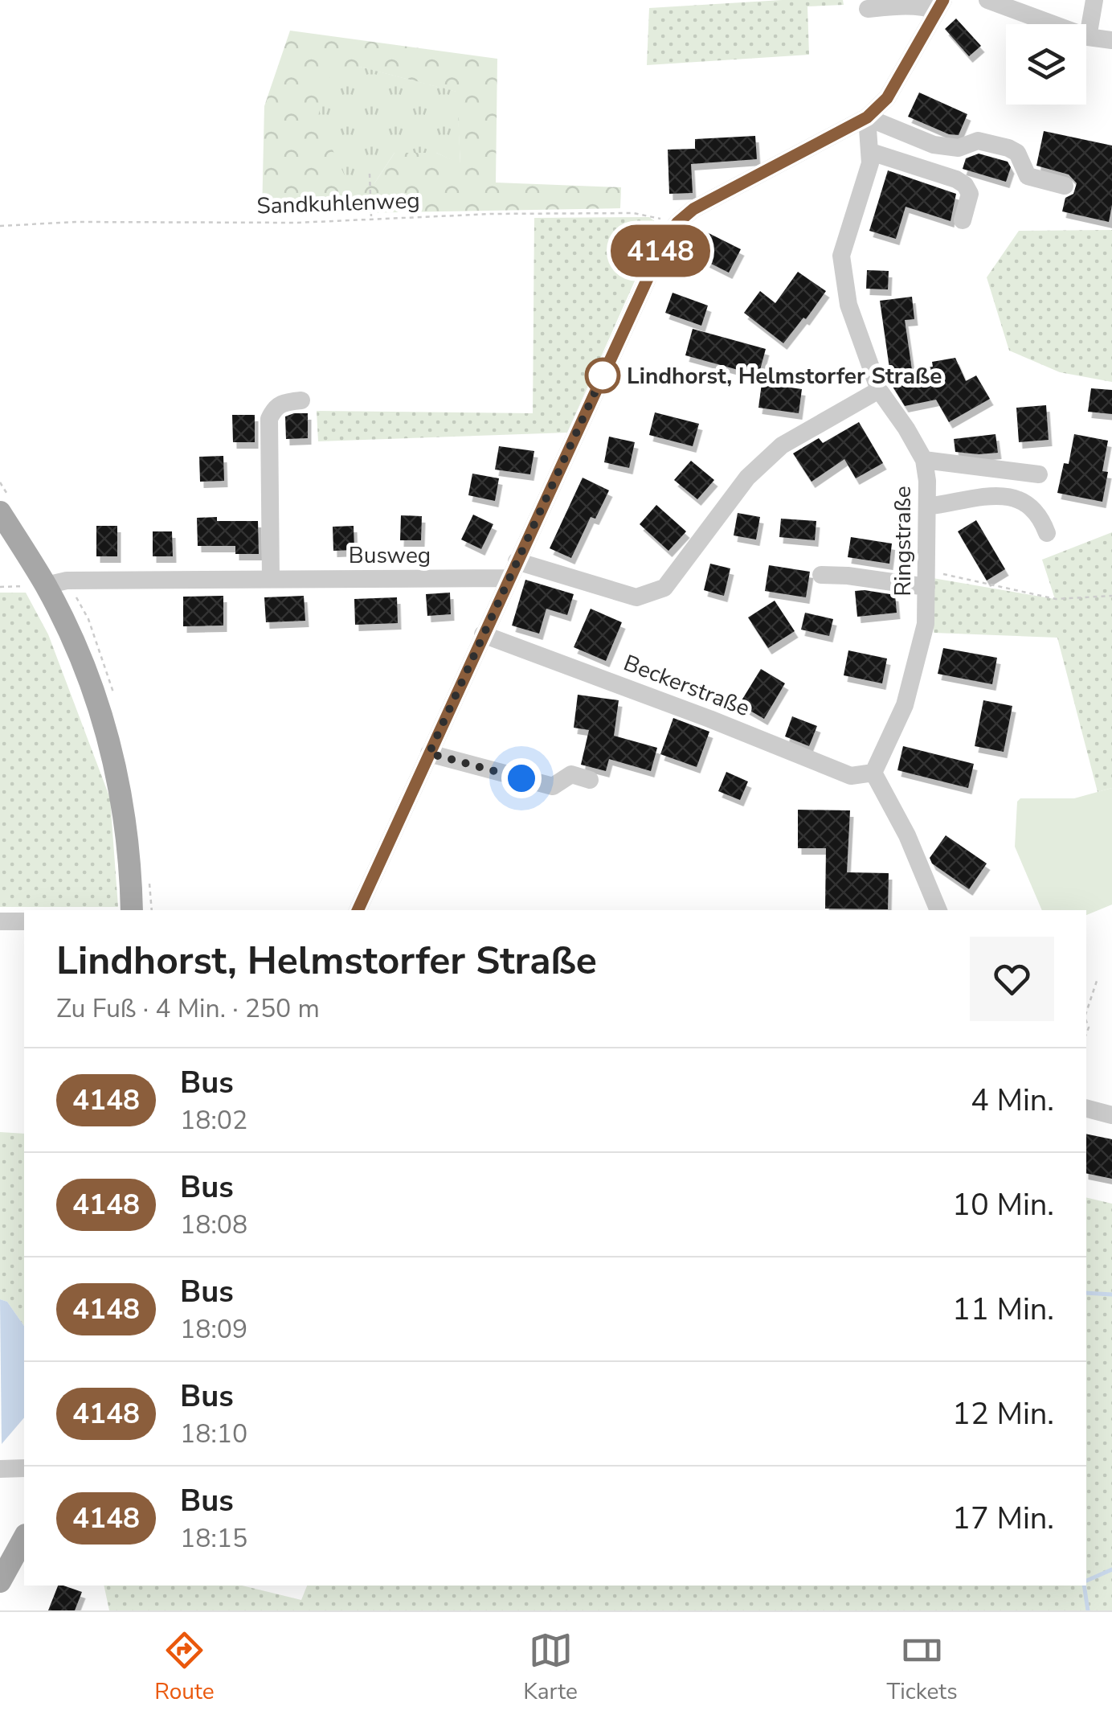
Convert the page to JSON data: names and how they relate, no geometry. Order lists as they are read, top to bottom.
{
  "streets": {
    "street": ["Ringstraße", "Busweg", "Beckerstraße"],
    "path": ["Sandkuhlenweg"]
  },
  "crossings": [
    ["Ringstraße", "Busweg"],
    ["Ringstraße", "Beckerstraße"]
  ],
  "places": ["Lindhorst, Helmstorfer Straße"],
  "lines": ["bus line 4148"],
  "page": {
    "on_map": "4148",
    "heading": ["Lindhorst, Helmstorfer Straße", "Zu Fuß · 4 Min. · 250 m"],
    "list": [
      {
        "mark": "4148",
        "name": "Bus",
        "note": "18:02",
        "value": "4 Min."
      },
      {
        "mark": "4148",
        "name": "Bus",
        "note": "18:08",
        "value": "10 Min."
      },
      {
        "mark": "4148",
        "name": "Bus",
        "note": "18:09",
        "value": "11 Min."
      },
      {
        "mark": "4148",
        "name": "Bus",
        "note": "18:10",
        "value": "12 Min."
      },
      {
        "mark": "4148",
        "name": "Bus",
        "note": "18:15",
        "value": "17 Min."
      }
    ],
    "tabs": ["Route", "Karte", "Tickets"]
  }
}
